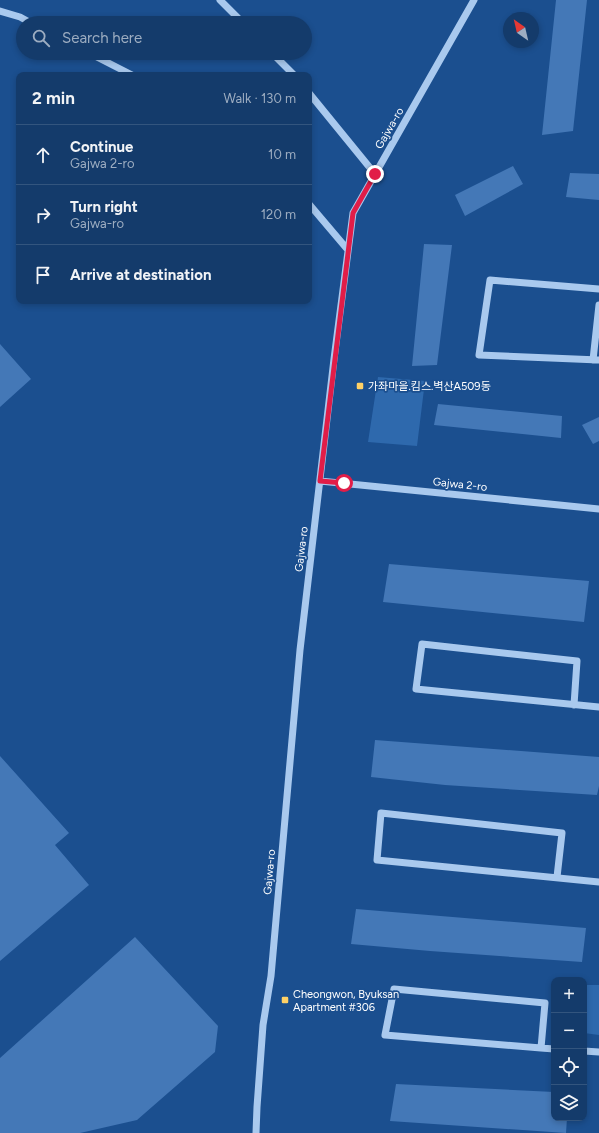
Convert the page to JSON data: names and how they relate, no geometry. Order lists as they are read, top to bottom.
{
  "streets": {
    "street": ["Gajwa-ro", "Gajwa 2-ro"]
  },
  "crossings": [
    ["Gajwa-ro", "Gajwa 2-ro"]
  ],
  "places": {
    "transit": ["가좌마을.킴스.벽산A509동", "Cheongwon, Byuksan Apartment #306"]
  },
  "north": "top left",
  "page": {
    "search": "Search here",
    "heading": ["2 min", "Walk · 130 m"],
    "list": [
      ["Continue", "Gajwa 2-ro", "10 m"],
      ["Turn right", "Gajwa-ro", "120 m"],
      "Arrive at destination"
    ],
    "map_buttons": ["+", "−"]
  }
}
